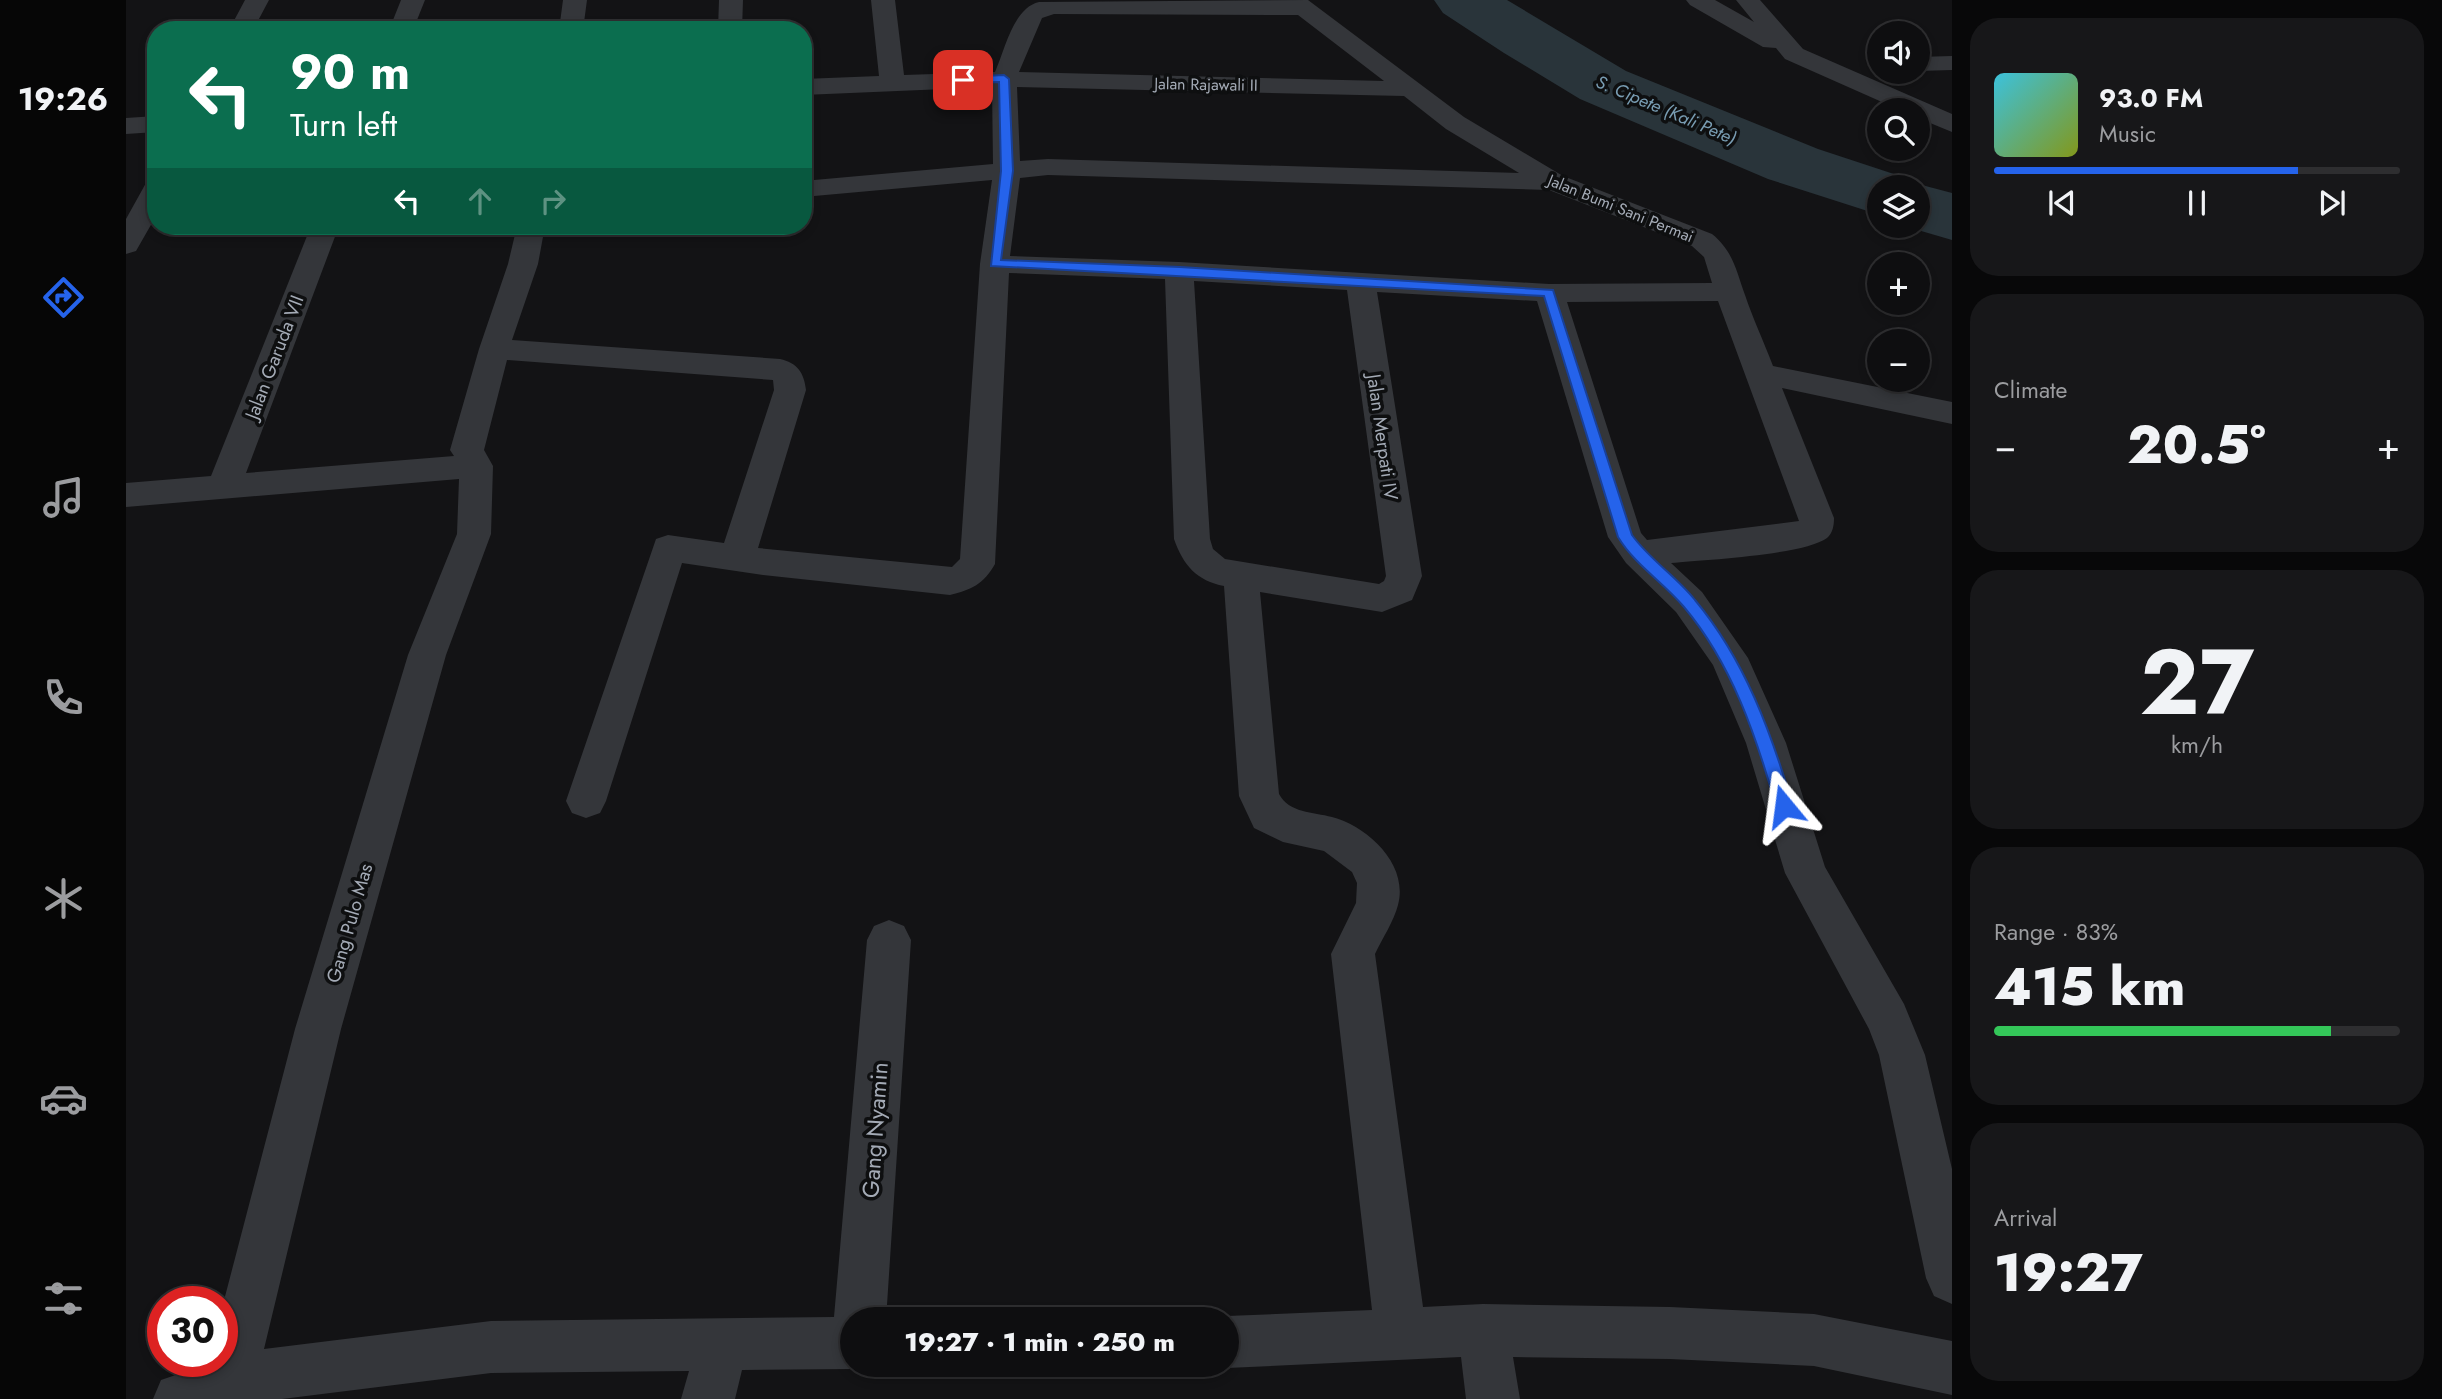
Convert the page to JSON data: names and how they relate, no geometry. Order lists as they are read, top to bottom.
{
  "streets": {
    "street": [
      "Jalan Rajawali II",
      "Jalan Bumi Sani Permai",
      "Jalan Garuda VII",
      "Jalan Merpati IV",
      "Gang Pulo Mas",
      "Gang Nyamin"
    ]
  },
  "crossings": [
    ["Jalan Rajawali II", "Jalan Bumi Sani Permai"]
  ],
  "water": ["S. Cipete (Kali Pete)"],
  "page": {
    "tabs": "19:26",
    "map_buttons": ["+", "−"],
    "turn": ["90 m", "Turn left"],
    "song": ["93.0 FM", "Music"],
    "tile": [
      "Climate",
      ["27", "km/h"],
      ["Range · 83%", "415 km"],
      ["Arrival", "19:27"]
    ],
    "heat": ["−", "20.5°", "+"],
    "limit": "30",
    "trip": "19:27 · 1 min · 250 m"
  }
}
